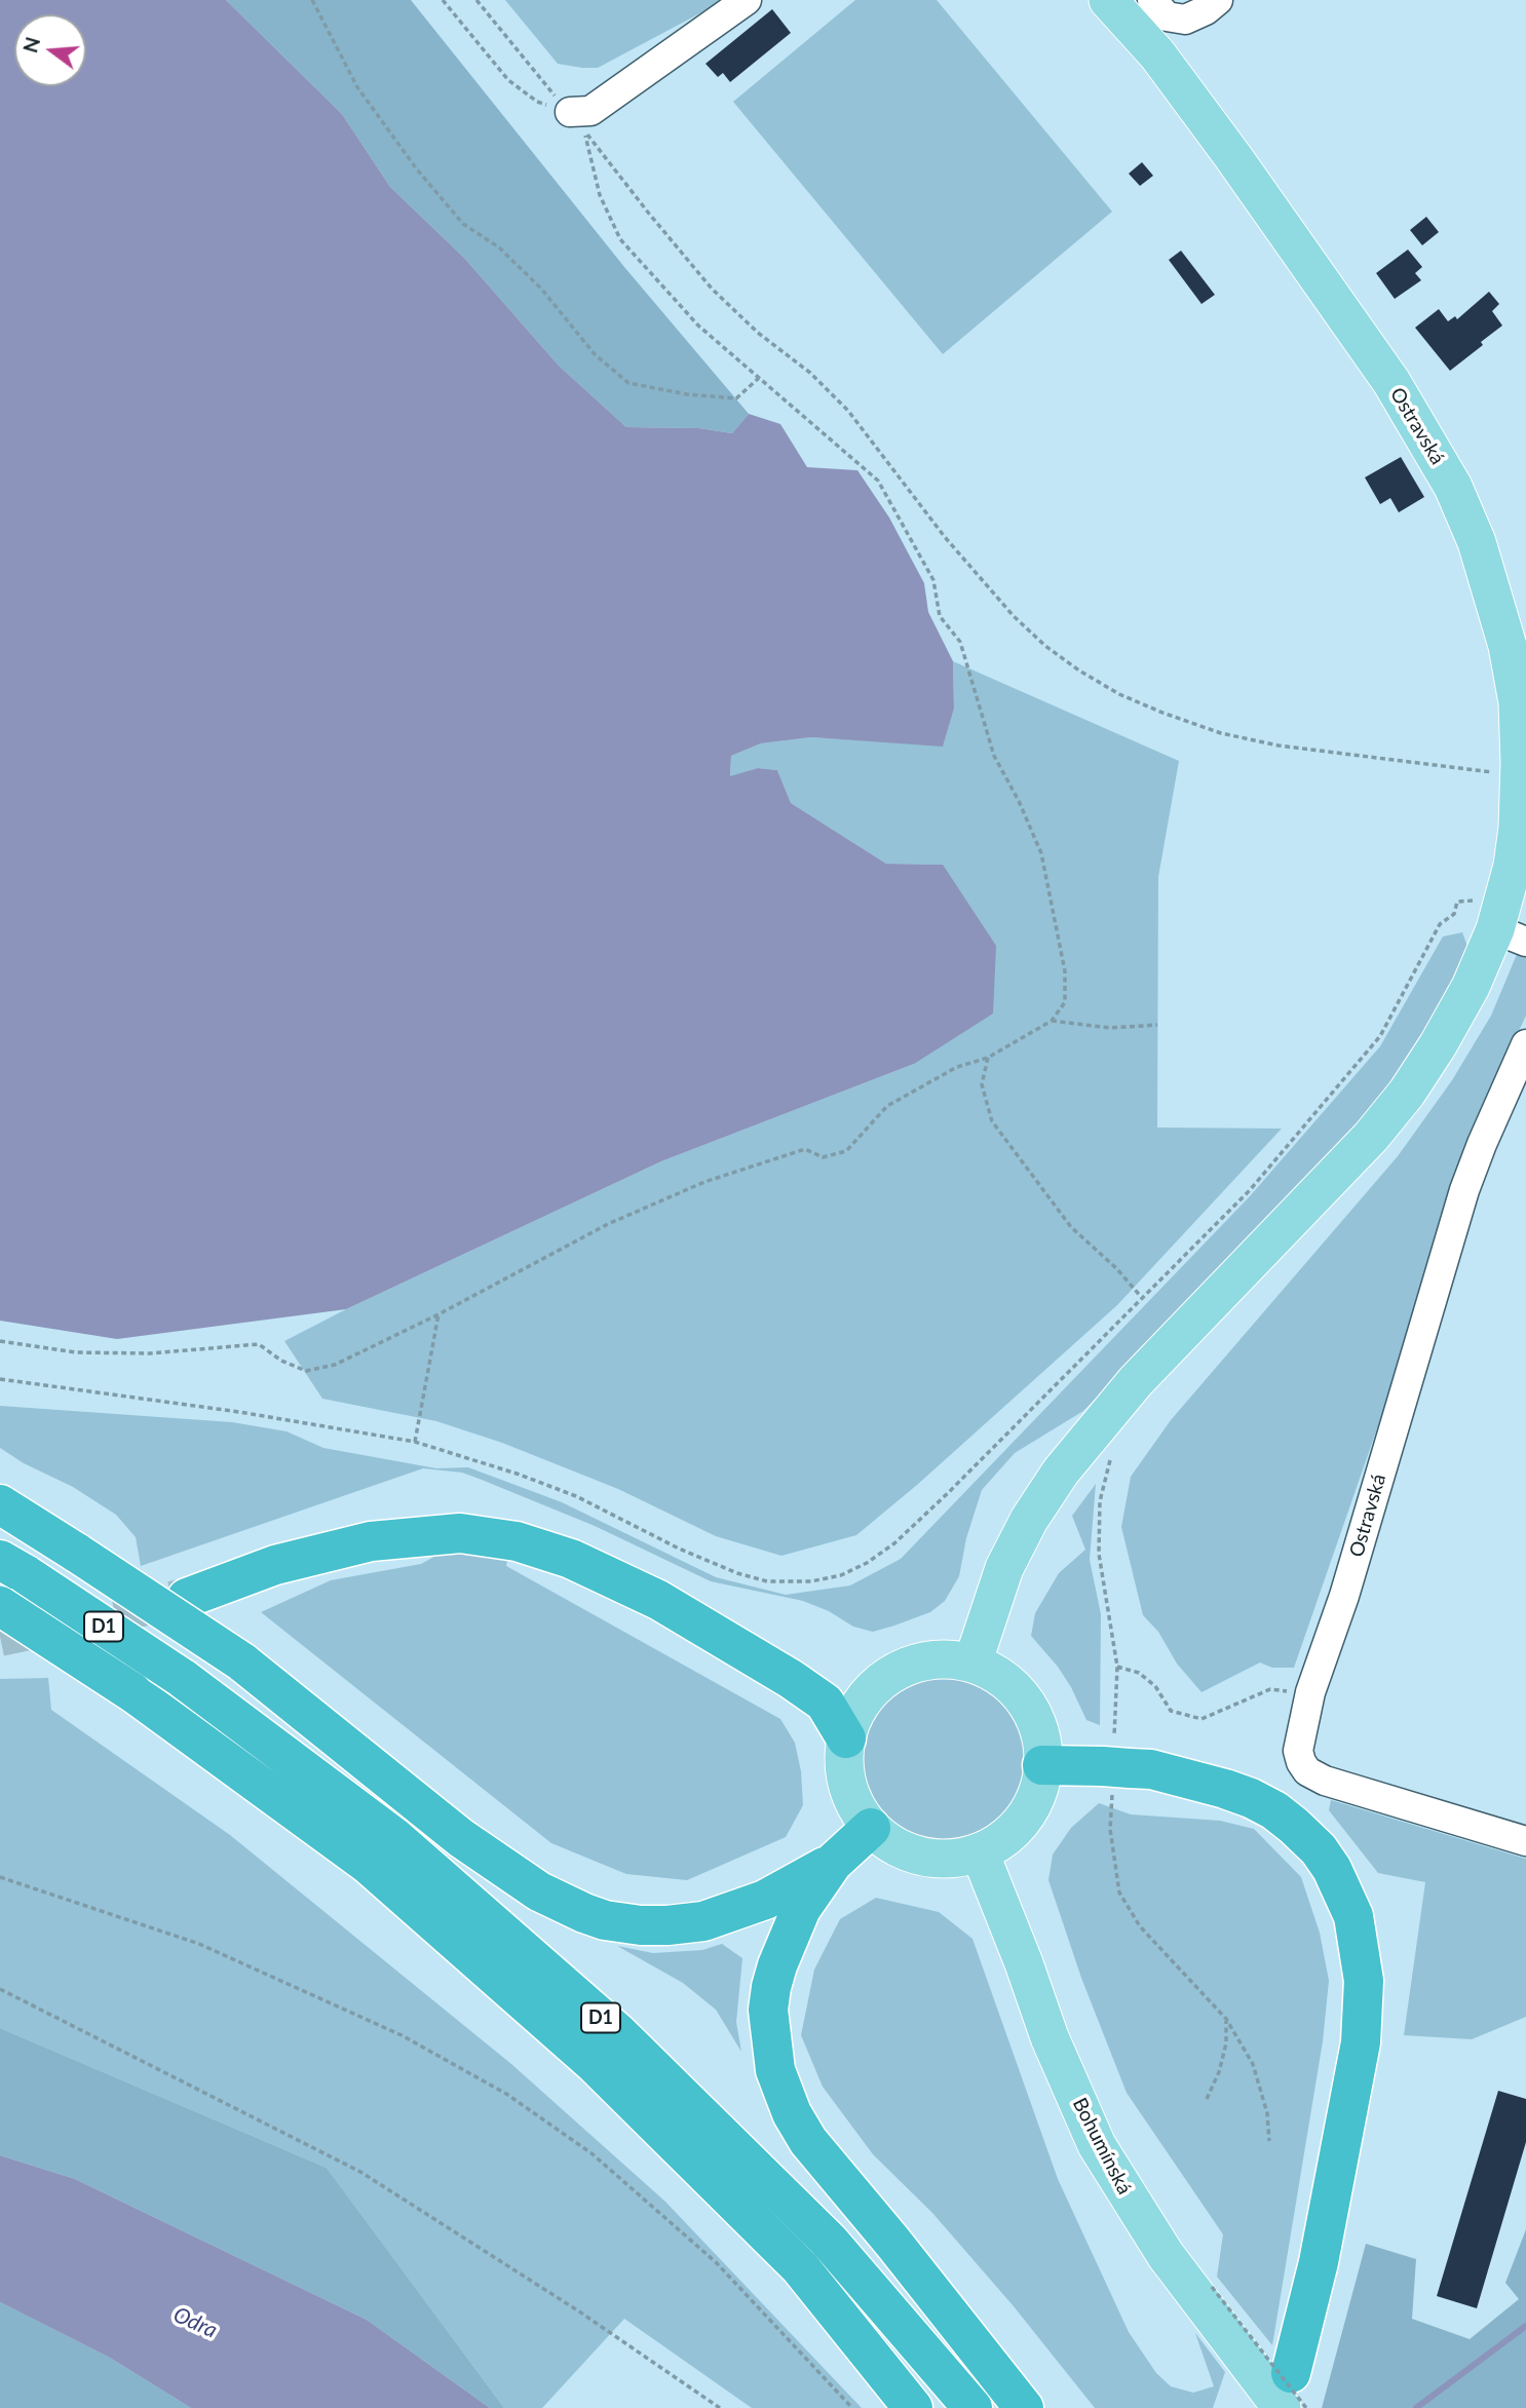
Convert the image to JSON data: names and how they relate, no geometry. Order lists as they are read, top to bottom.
{
  "streets": {
    "highway": ["D1"],
    "main road": ["Ostravská", "Bohumínská"]
  },
  "crossings": [
    ["Ostravská", "Bohumínská"]
  ],
  "water": ["Odra"],
  "north": "left"
}
